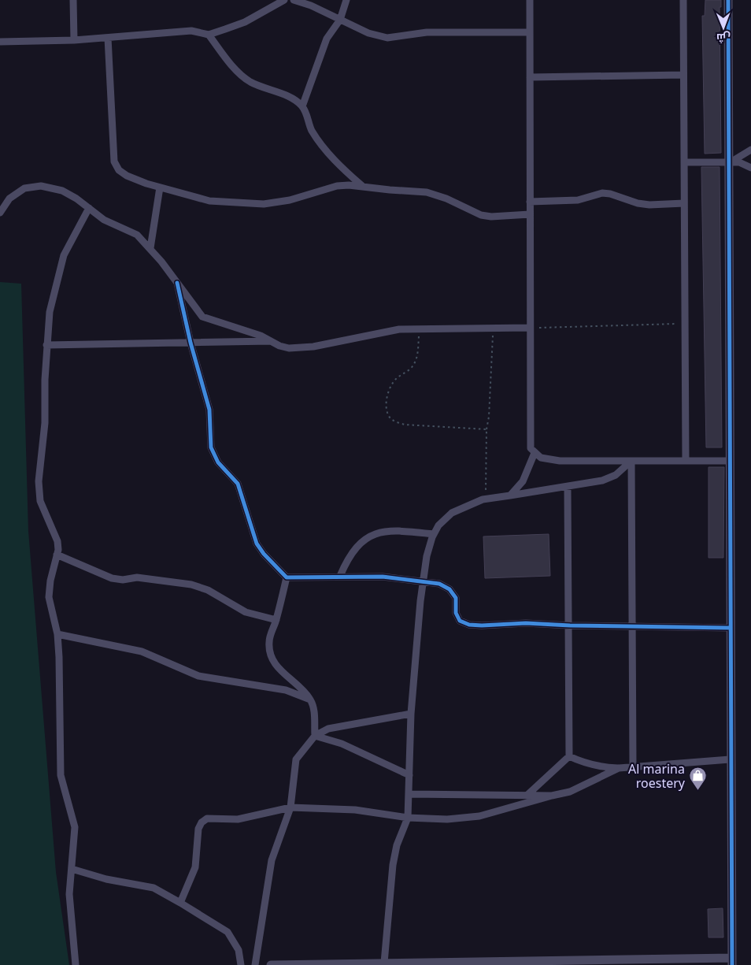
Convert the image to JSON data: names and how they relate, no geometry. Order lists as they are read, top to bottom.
{
  "places": {
    "shop": ["Al marina roestery"]
  },
  "north": "bottom"
}
